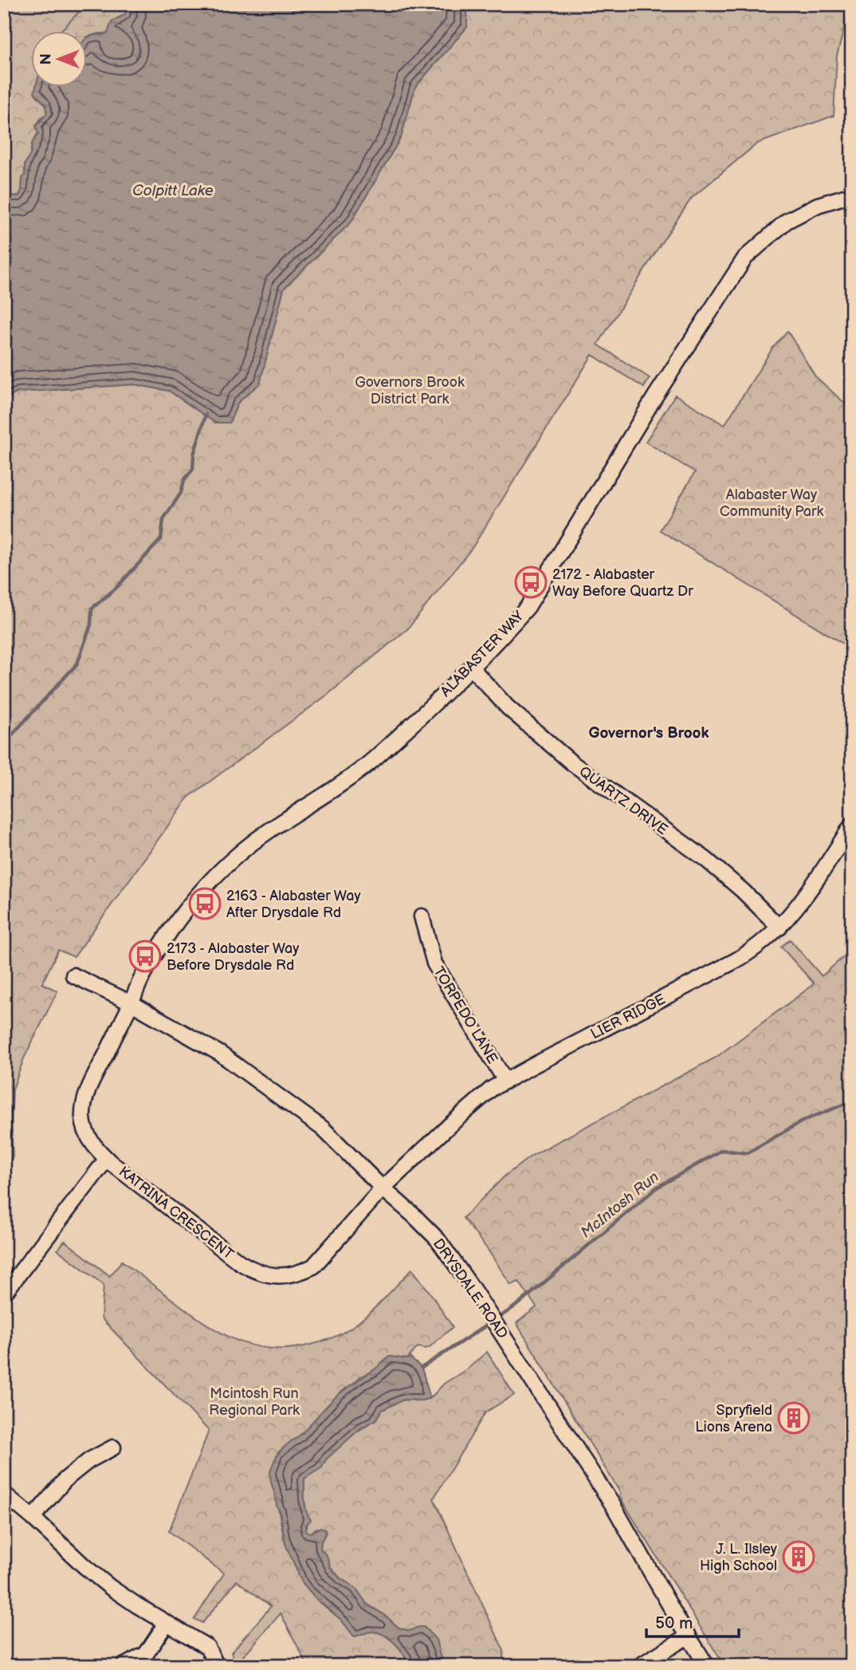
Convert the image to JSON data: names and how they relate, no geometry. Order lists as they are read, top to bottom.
{
  "streets": {
    "street": [
      "ALABASTER WAY",
      "QUARTZ DRIVE",
      "TORPEDO LANE",
      "LIER RIDGE",
      "KATRINA CRESCENT",
      "DRYSDALE ROAD"
    ]
  },
  "crossings": [
    ["ALABASTER WAY", "QUARTZ DRIVE"],
    ["ALABASTER WAY", "KATRINA CRESCENT"],
    ["ALABASTER WAY", "DRYSDALE ROAD"],
    ["QUARTZ DRIVE", "LIER RIDGE"],
    ["TORPEDO LANE", "LIER RIDGE"],
    ["LIER RIDGE", "KATRINA CRESCENT"],
    ["LIER RIDGE", "DRYSDALE ROAD"],
    ["KATRINA CRESCENT", "DRYSDALE ROAD"]
  ],
  "districts": ["Governor's Brook"],
  "water": ["Colpitt Lake", "McIntosh Run"],
  "parks": ["Governors Brook District Park", "Alabaster Way Community Park", "Mcintosh Run Regional Park"],
  "places": {
    "bus stop": ["2172 - Alabaster Way Before Quartz Dr", "2163 - Alabaster Way After Drysdale Rd", "2173 - Alabaster Way Before Drysdale Rd"],
    "building": ["Spryfield Lions Arena", "J. L. Ilsley High School"]
  },
  "scale_bar": "50 m",
  "north": "left"
}
